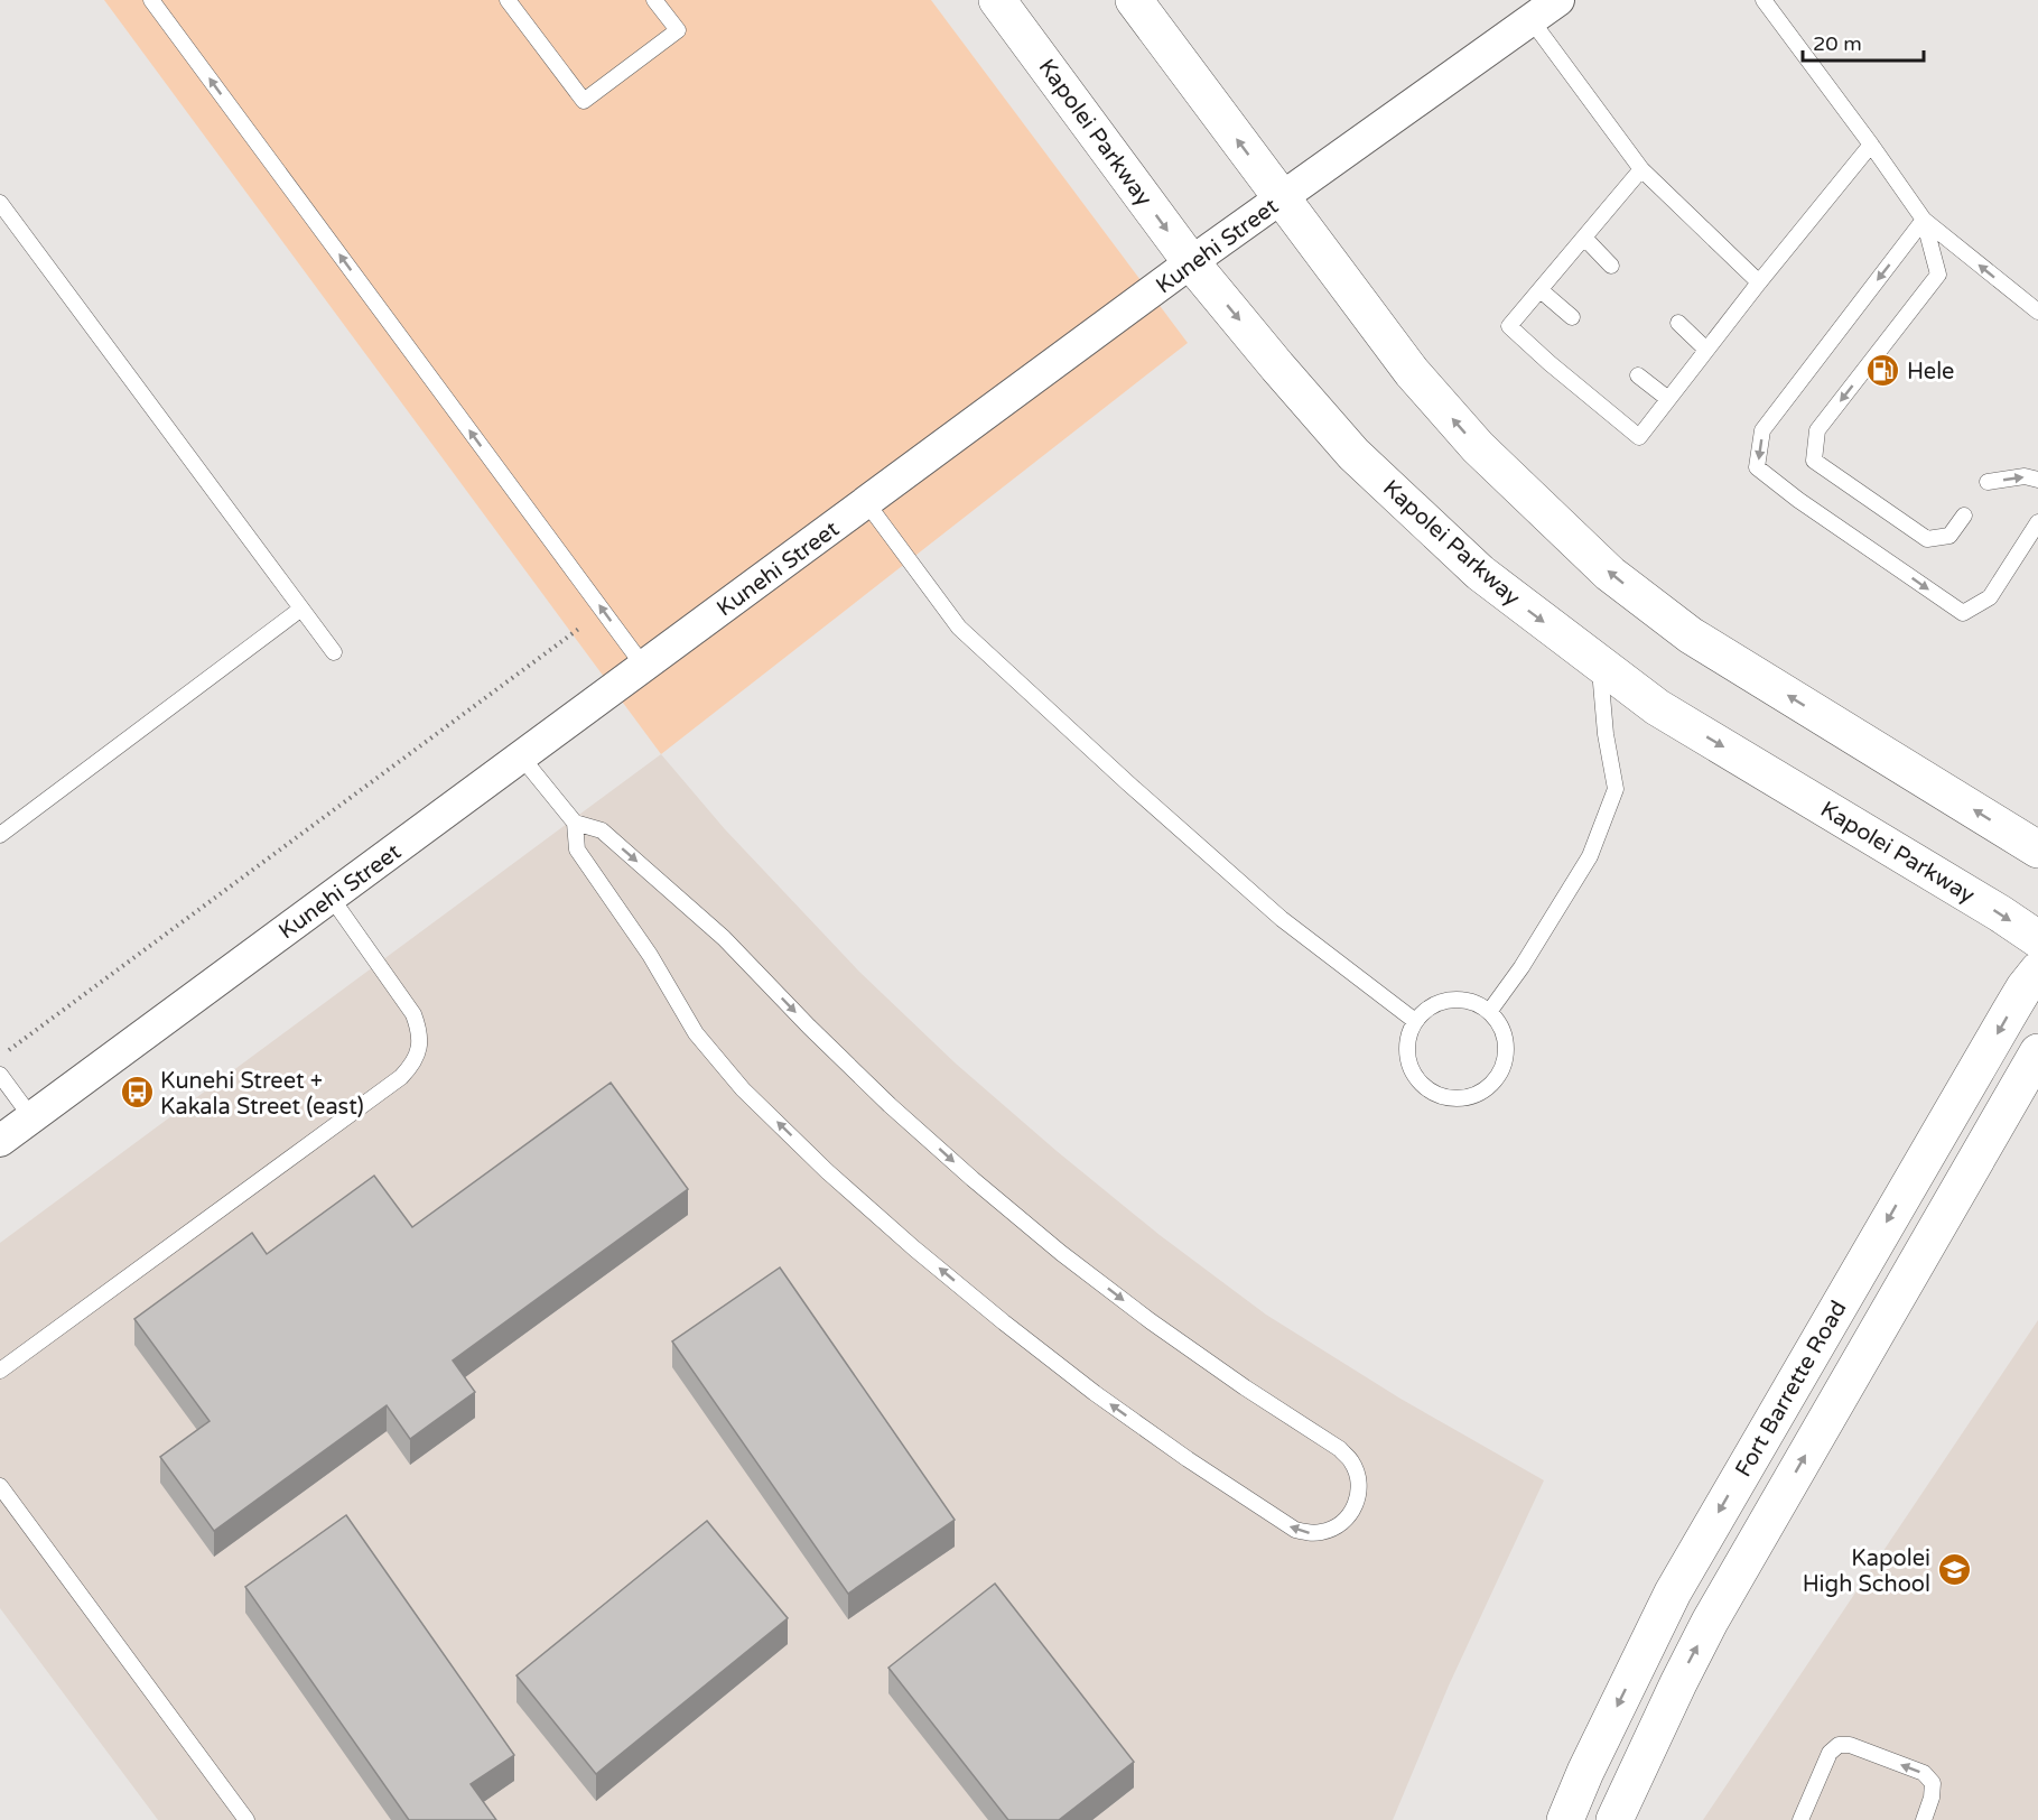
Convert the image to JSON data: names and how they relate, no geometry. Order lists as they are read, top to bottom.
{
  "streets": {
    "main road": ["Kapolei Parkway", "Fort Barrette Road"],
    "street": ["Kunehi Street"]
  },
  "crossings": [
    ["Kapolei Parkway", "Kunehi Street"]
  ],
  "places": {
    "fuel station": ["Hele"],
    "bus stop": ["Kunehi Street + Kakala Street (east)"],
    "school or university": ["Kapolei High School"]
  },
  "scale_bar": "20 m"
}
